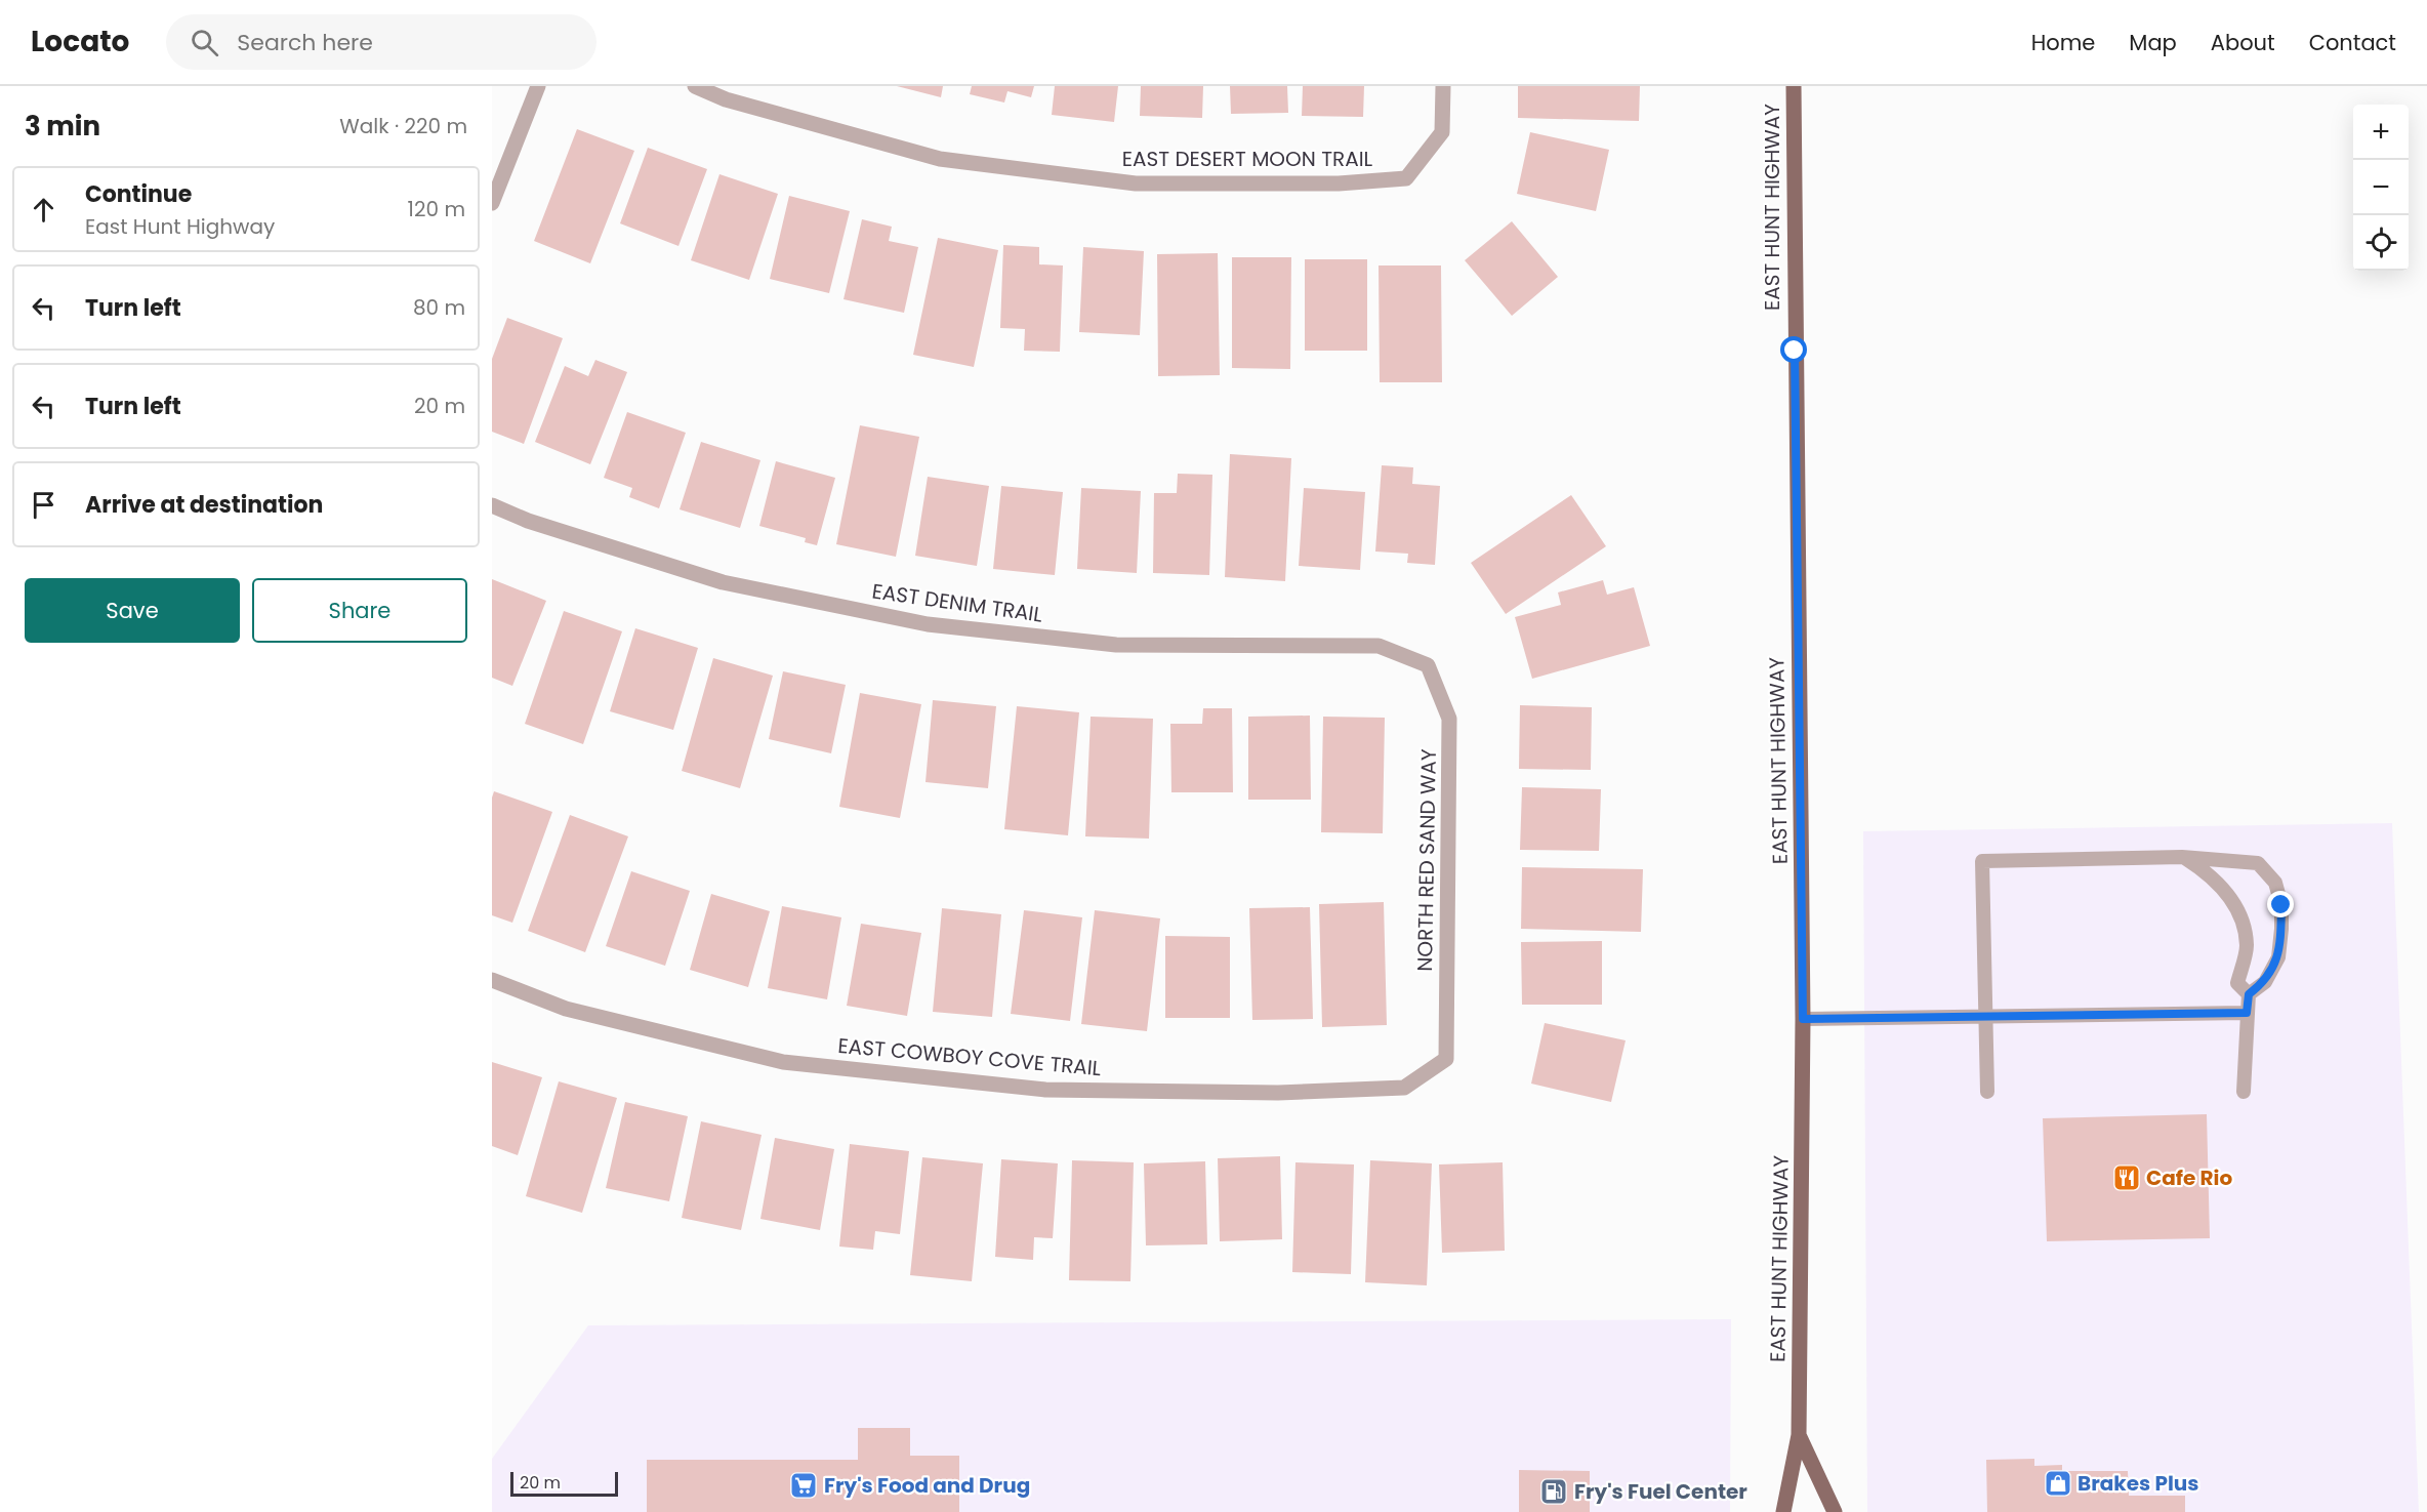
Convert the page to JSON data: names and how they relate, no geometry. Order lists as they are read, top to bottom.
{
  "streets": {
    "main road": ["EAST HUNT HIGHWAY"],
    "street": [
      "EAST DESERT MOON TRAIL",
      "EAST DENIM TRAIL",
      "NORTH RED SAND WAY",
      "EAST COWBOY COVE TRAIL"
    ]
  },
  "crossings": [
    ["EAST DENIM TRAIL", "NORTH RED SAND WAY"],
    ["NORTH RED SAND WAY", "EAST COWBOY COVE TRAIL"]
  ],
  "places": {
    "restaurant": ["Cafe Rio"],
    "shop": ["Brakes Plus"],
    "supermarket": ["Fry's Food and Drug"],
    "fuel station": ["Fry's Fuel Center"]
  },
  "scale_bar": "20 m",
  "page": {
    "header": "Locato",
    "search": "Search here",
    "nav": [
      "Home",
      "Map",
      "About",
      "Contact"
    ],
    "heading": ["3 min", "Walk · 220 m"],
    "map_buttons": ["+", "−"],
    "list": [
      ["Continue", "East Hunt Highway", "120 m"],
      ["Turn left", "80 m"],
      ["Turn left", "20 m"],
      "Arrive at destination"
    ],
    "buttons": ["Save", "Share"],
    "scale": "20 m"
  }
}
